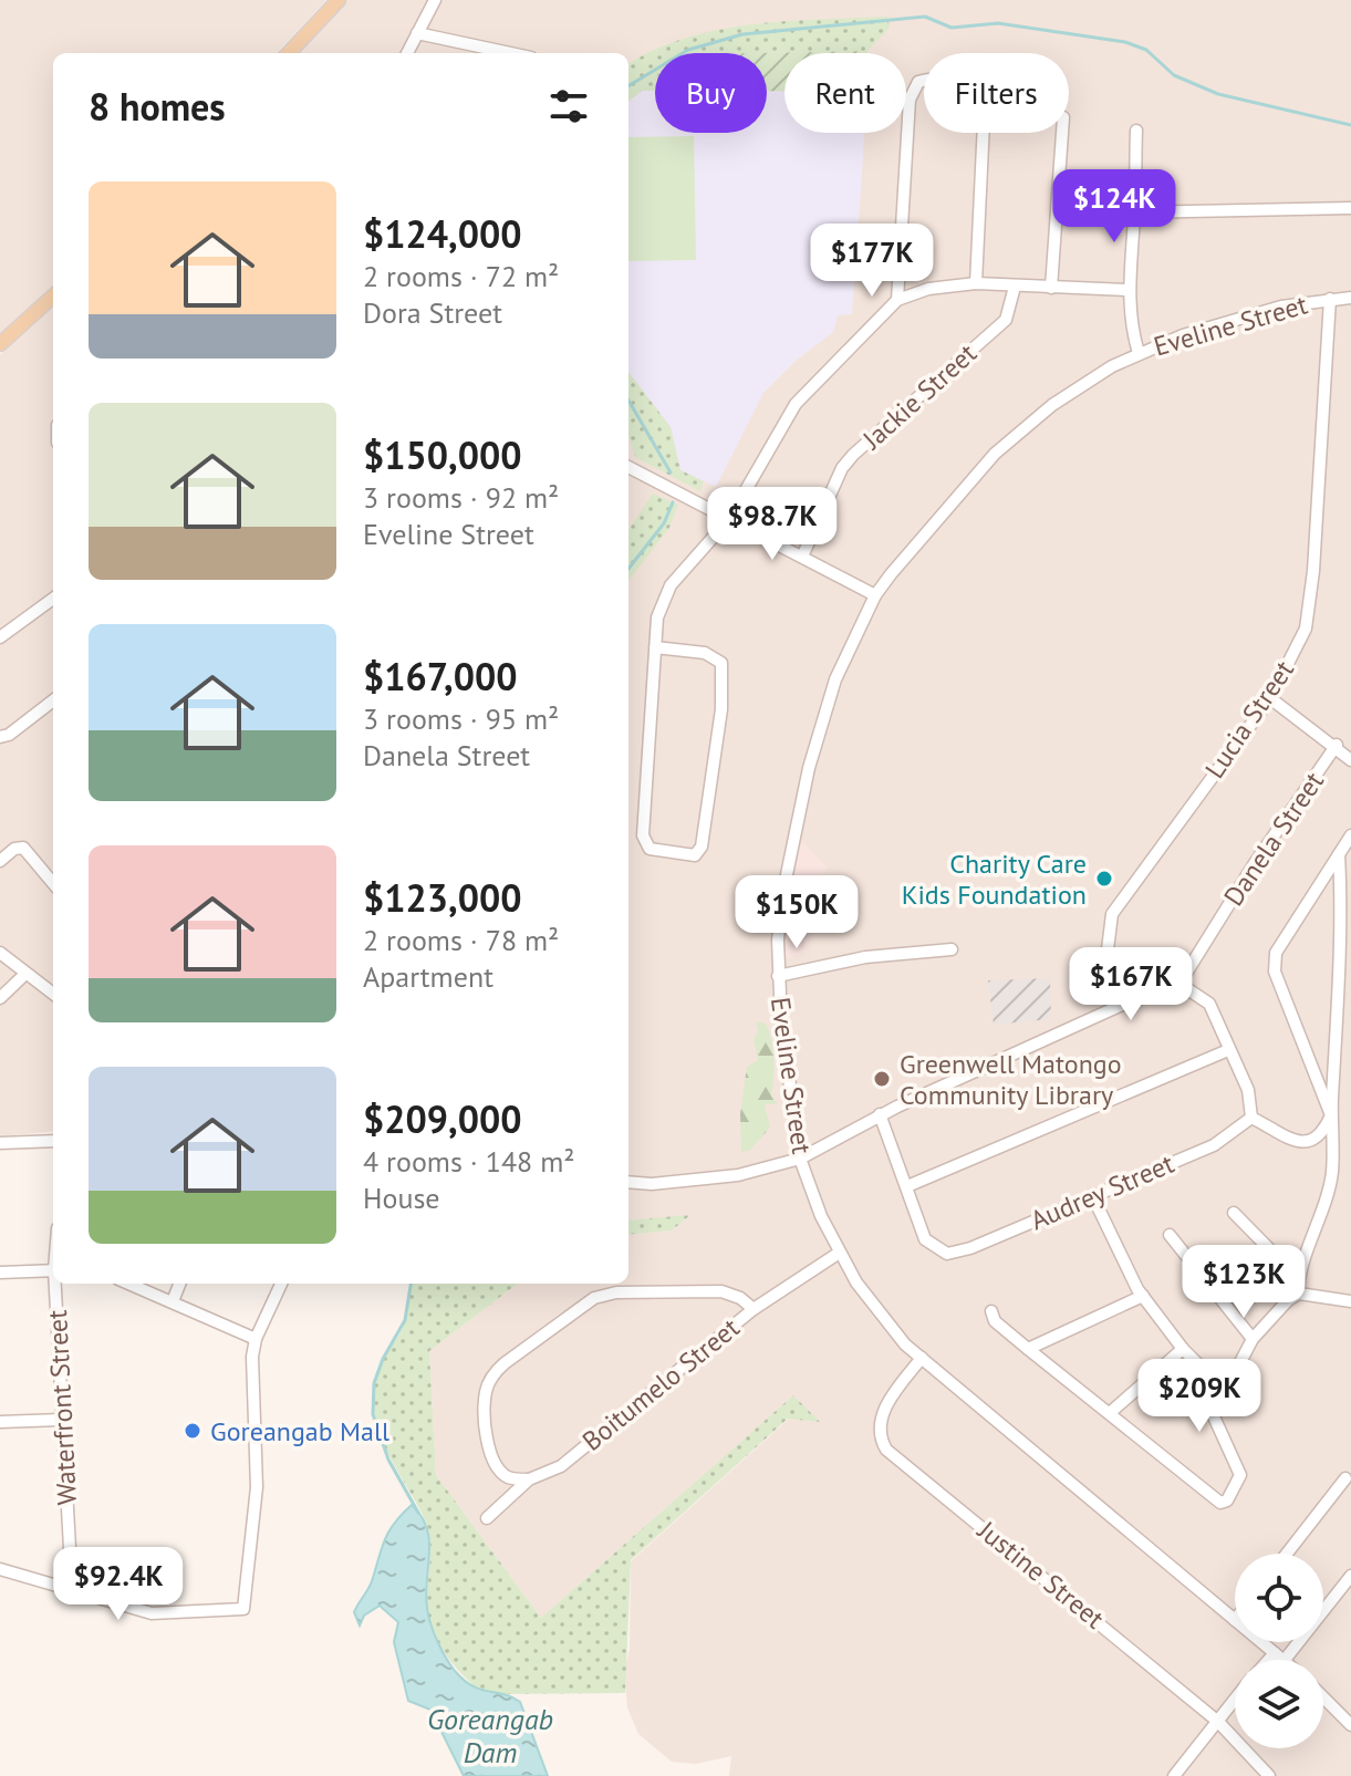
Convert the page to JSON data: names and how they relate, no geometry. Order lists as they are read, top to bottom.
{
  "streets": {
    "street": [
      "Eveline Street",
      "Jackie Street",
      "Lucia Street",
      "Danela Street",
      "Audrey Street",
      "Boitumelo Street",
      "Waterfront Street",
      "Justine Street"
    ]
  },
  "crossings": [
    ["Eveline Street", "Lucia Street"],
    ["Eveline Street", "Boitumelo Street"],
    ["Eveline Street", "Justine Street"]
  ],
  "water": ["Goreangab Dam"],
  "places": ["Charity Care Kids Foundation", "Greenwell Matongo Community Library", "Goreangab Mall"],
  "page": {
    "chip": ["Buy", "Rent", "Filters"],
    "heading": "8 homes",
    "list": [
      {
        "name": "$124,000",
        "note": "2 rooms · 72 m² · Dora Street"
      },
      {
        "name": "$150,000",
        "note": "3 rooms · 92 m² · Eveline Street"
      },
      {
        "name": "$167,000",
        "note": "3 rooms · 95 m² · Danela Street"
      },
      {
        "name": "$123,000",
        "note": "2 rooms · 78 m² · Apartment"
      },
      {
        "name": "$209,000",
        "note": "4 rooms · 148 m² · House"
      }
    ],
    "price": [
      "$124K",
      "$177K",
      "$98.7K",
      "$150K",
      "$167K",
      "$123K",
      "$209K",
      "$92.4K"
    ]
  }
}
